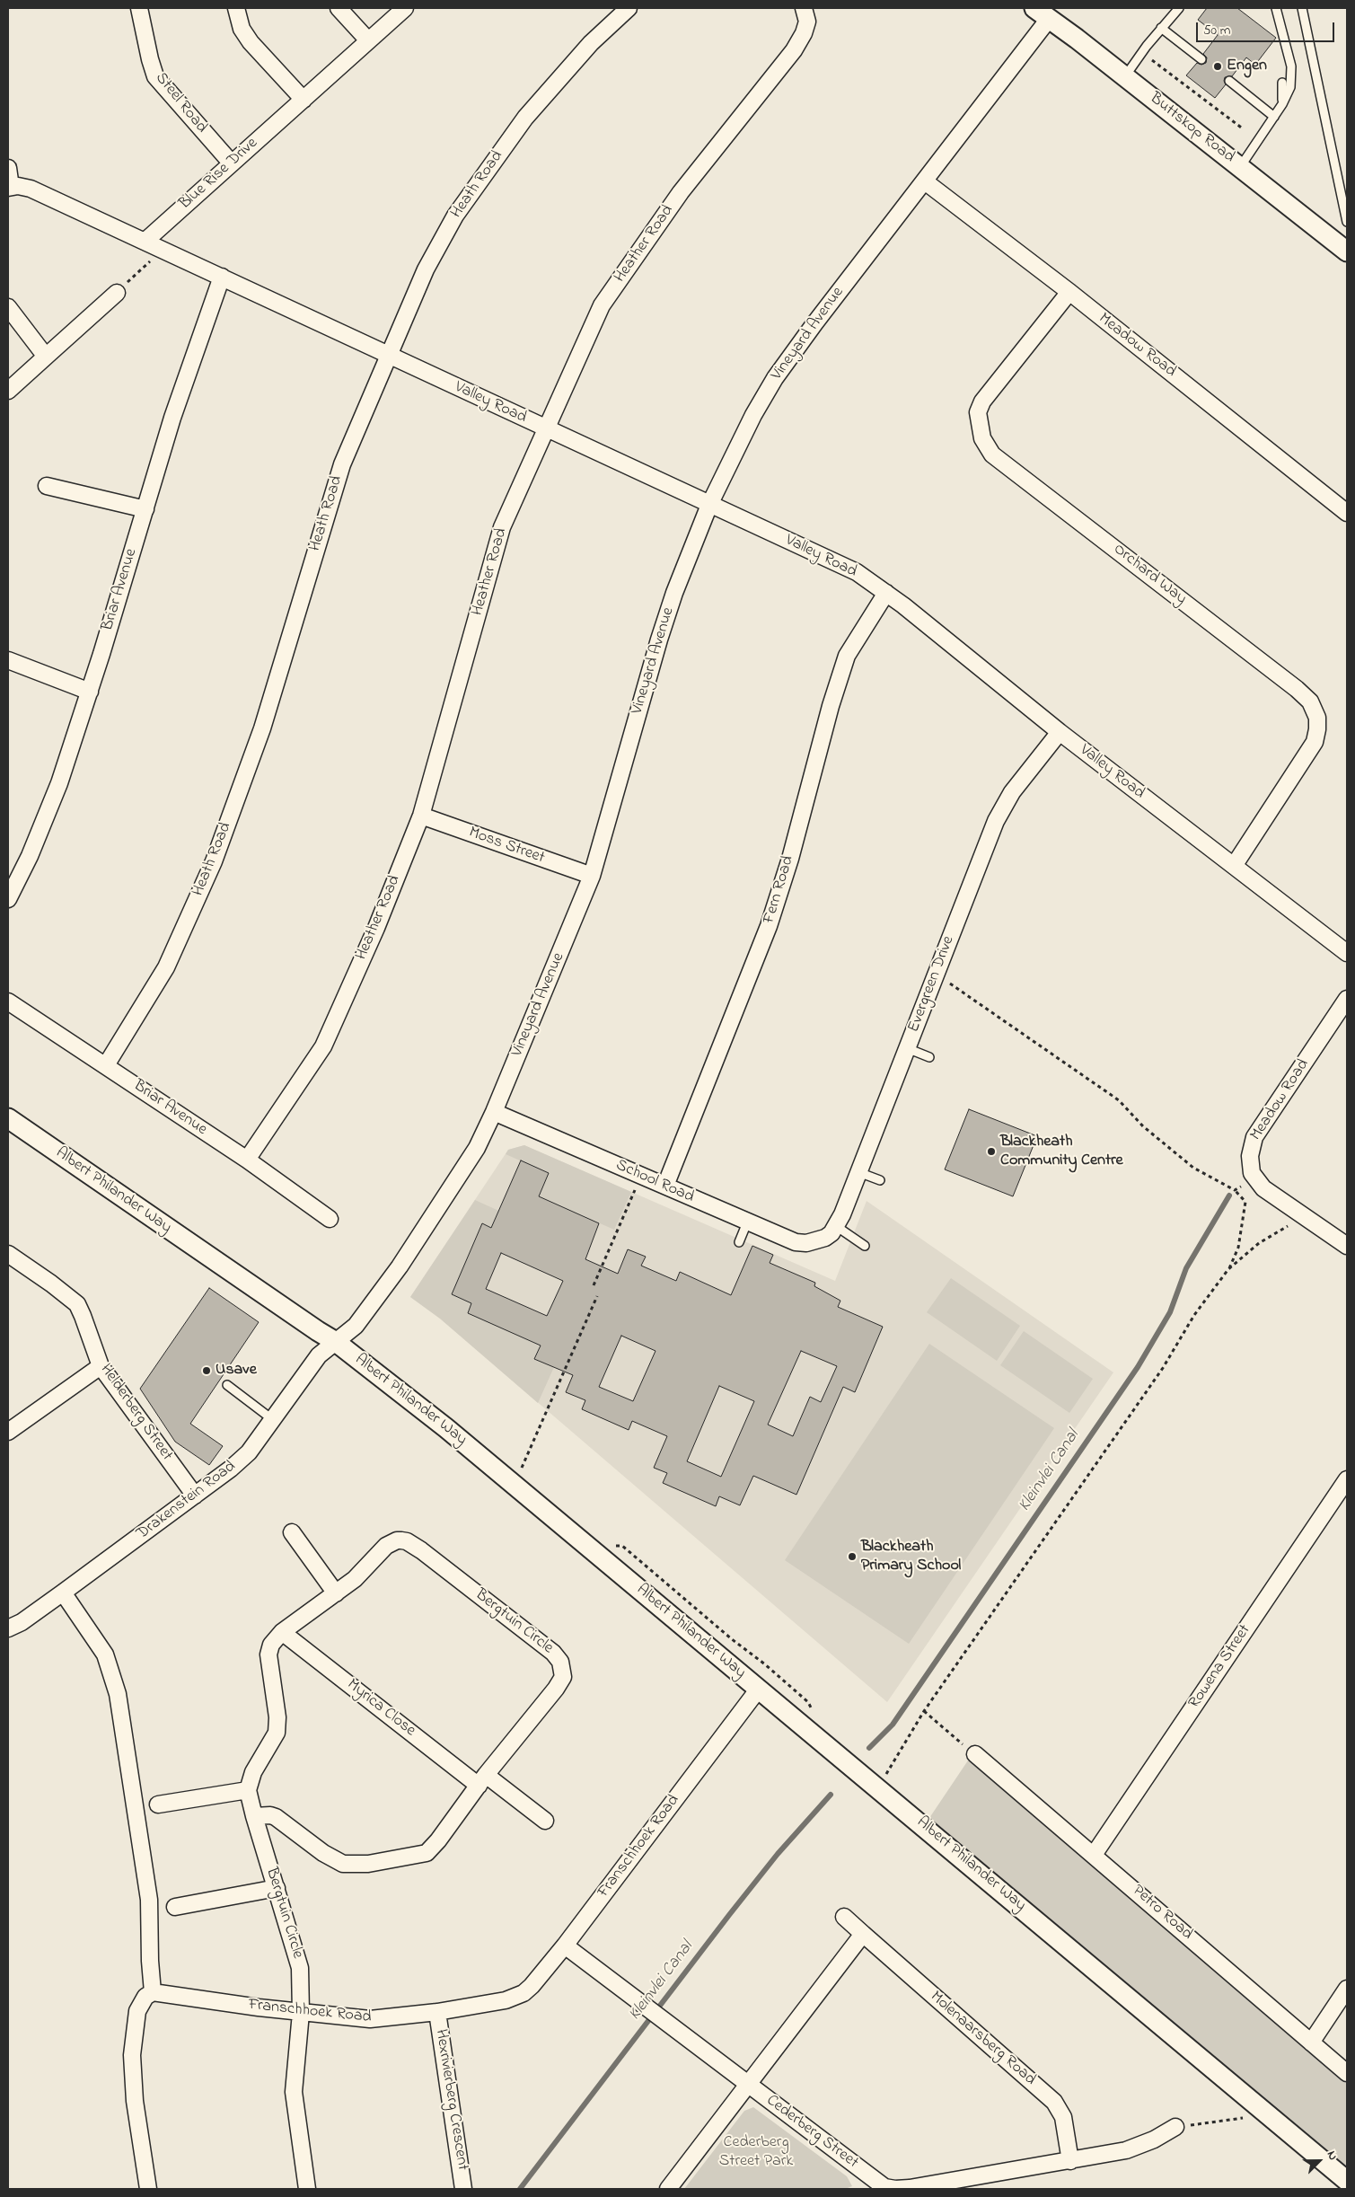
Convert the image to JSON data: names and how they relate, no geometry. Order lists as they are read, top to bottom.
{
  "streets": {
    "street": [
      "Steel Road",
      "Buttskop Road",
      "Blue Rise Drive",
      "Heath Road",
      "Heather Road",
      "Vineyard Avenue",
      "Meadow Road",
      "Valley Road",
      "Orchard Way",
      "Briar Avenue",
      "Moss Street",
      "Fern Road",
      "Evergreen Drive",
      "School Road",
      "Albert Philander Way",
      "Helderberg Street",
      "Drakenstein Road",
      "Bergtuin Circle",
      "Rowena Street",
      "Myrica Close",
      "Franschhoek Road",
      "Petro Road",
      "Molenaarsberg Road",
      "Hexrivierberg Crescent",
      "Cederberg Street"
    ]
  },
  "crossings": [
    ["Steel Road", "Blue Rise Drive"],
    ["Buttskop Road", "Vineyard Avenue"],
    ["Blue Rise Drive", "Valley Road"],
    ["Heath Road", "Valley Road"],
    ["Heath Road", "Briar Avenue"],
    ["Heather Road", "Valley Road"],
    ["Heather Road", "Briar Avenue"],
    ["Heather Road", "Moss Street"],
    ["Vineyard Avenue", "Meadow Road"],
    ["Vineyard Avenue", "Valley Road"],
    ["Vineyard Avenue", "Moss Street"],
    ["Vineyard Avenue", "School Road"],
    ["Vineyard Avenue", "Albert Philander Way"],
    ["Vineyard Avenue", "Drakenstein Road"],
    ["Meadow Road", "Orchard Way"],
    ["Valley Road", "Orchard Way"],
    ["Valley Road", "Briar Avenue"],
    ["Valley Road", "Fern Road"],
    ["Valley Road", "Evergreen Drive"],
    ["Fern Road", "School Road"],
    ["Evergreen Drive", "School Road"],
    ["Albert Philander Way", "Drakenstein Road"],
    ["Albert Philander Way", "Franschhoek Road"],
    ["Helderberg Street", "Drakenstein Road"],
    ["Bergtuin Circle", "Myrica Close"],
    ["Bergtuin Circle", "Franschhoek Road"],
    ["Rowena Street", "Petro Road"],
    ["Franschhoek Road", "Hexrivierberg Crescent"],
    ["Franschhoek Road", "Cederberg Street"],
    ["Molenaarsberg Road", "Cederberg Street"]
  ],
  "water": ["Kleinvlei Canal"],
  "parks": ["Cederberg Street Park"],
  "places": [
    "Engen",
    "Blackheath Community Centre",
    "Usave",
    "Blackheath Primary School"
  ],
  "scale_bar": "50 m",
  "north": "top right"
}
